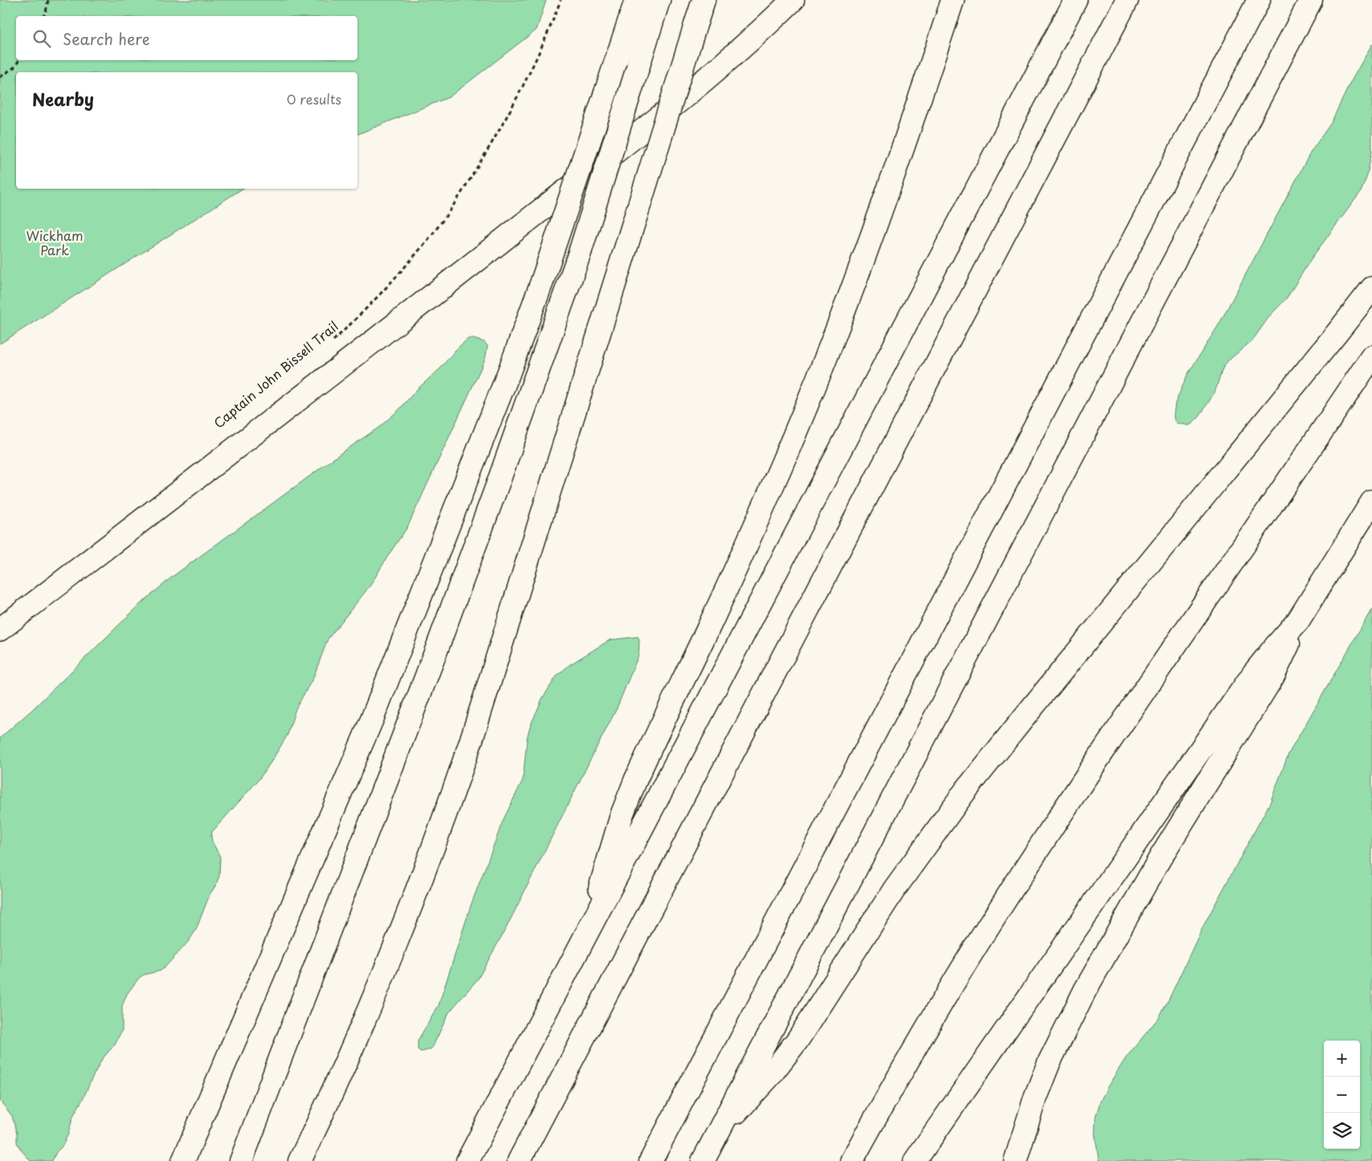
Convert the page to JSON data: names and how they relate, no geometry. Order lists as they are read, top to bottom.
{
  "streets": {
    "path": ["Captain John Bissell Trail"]
  },
  "parks": ["Wickham Park"],
  "page": {
    "search": "Search here",
    "heading": ["Nearby", "0 results"],
    "map_buttons": ["+", "−"]
  }
}
